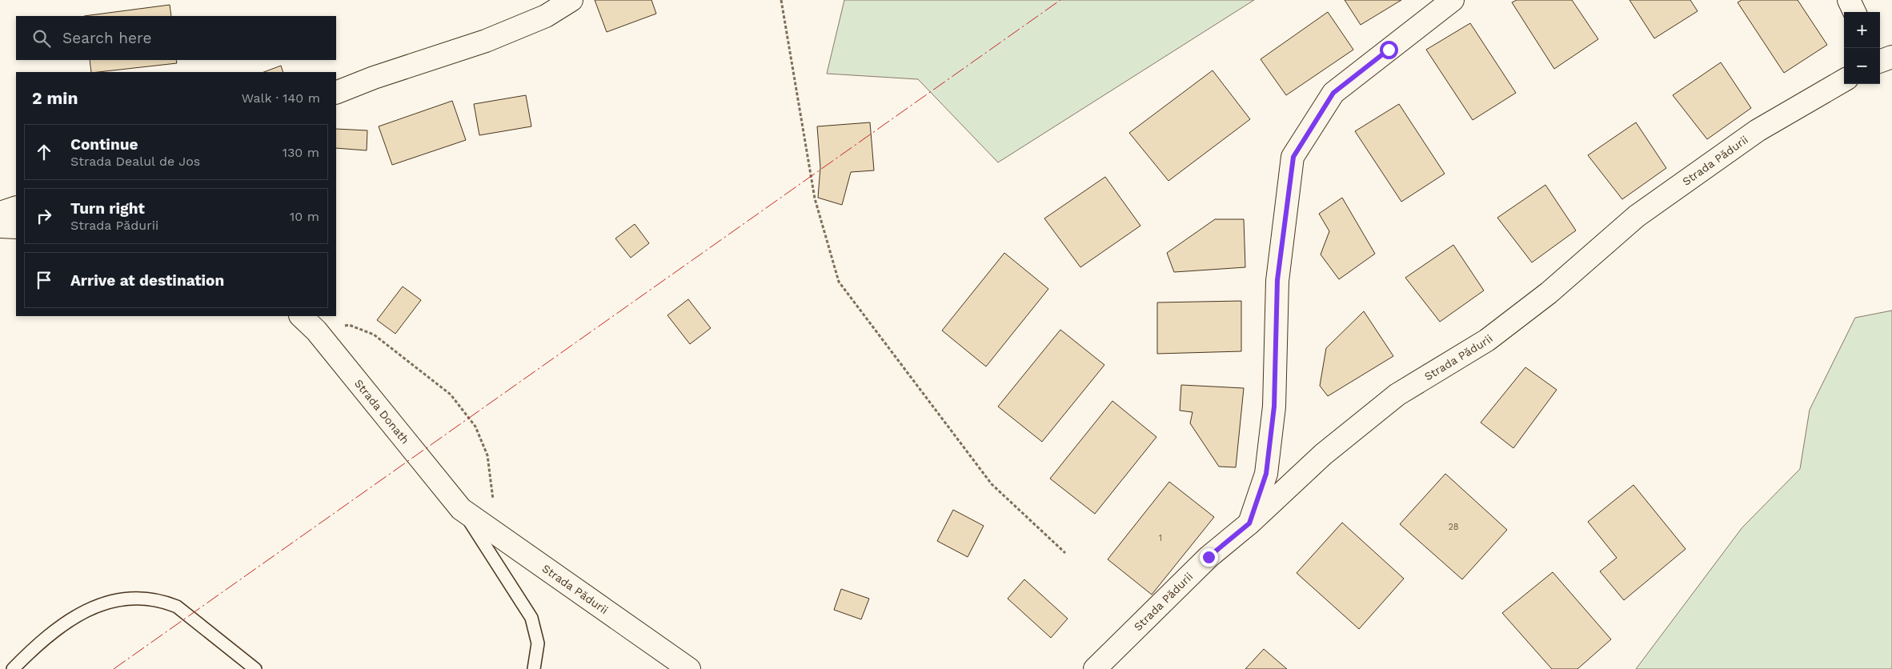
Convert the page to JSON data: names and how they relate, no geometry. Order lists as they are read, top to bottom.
{
  "streets": {
    "street": ["Strada Pădurii", "Strada Donath"]
  },
  "crossings": [
    ["Strada Pădurii", "Strada Donath"]
  ],
  "house_numbers": ["28", "1"],
  "page": {
    "map_buttons": ["+", "−"],
    "search": "Search here",
    "heading": ["2 min", "Walk · 140 m"],
    "list": [
      ["Continue", "Strada Dealul de Jos", "130 m"],
      ["Turn right", "Strada Pădurii", "10 m"],
      "Arrive at destination"
    ]
  }
}
